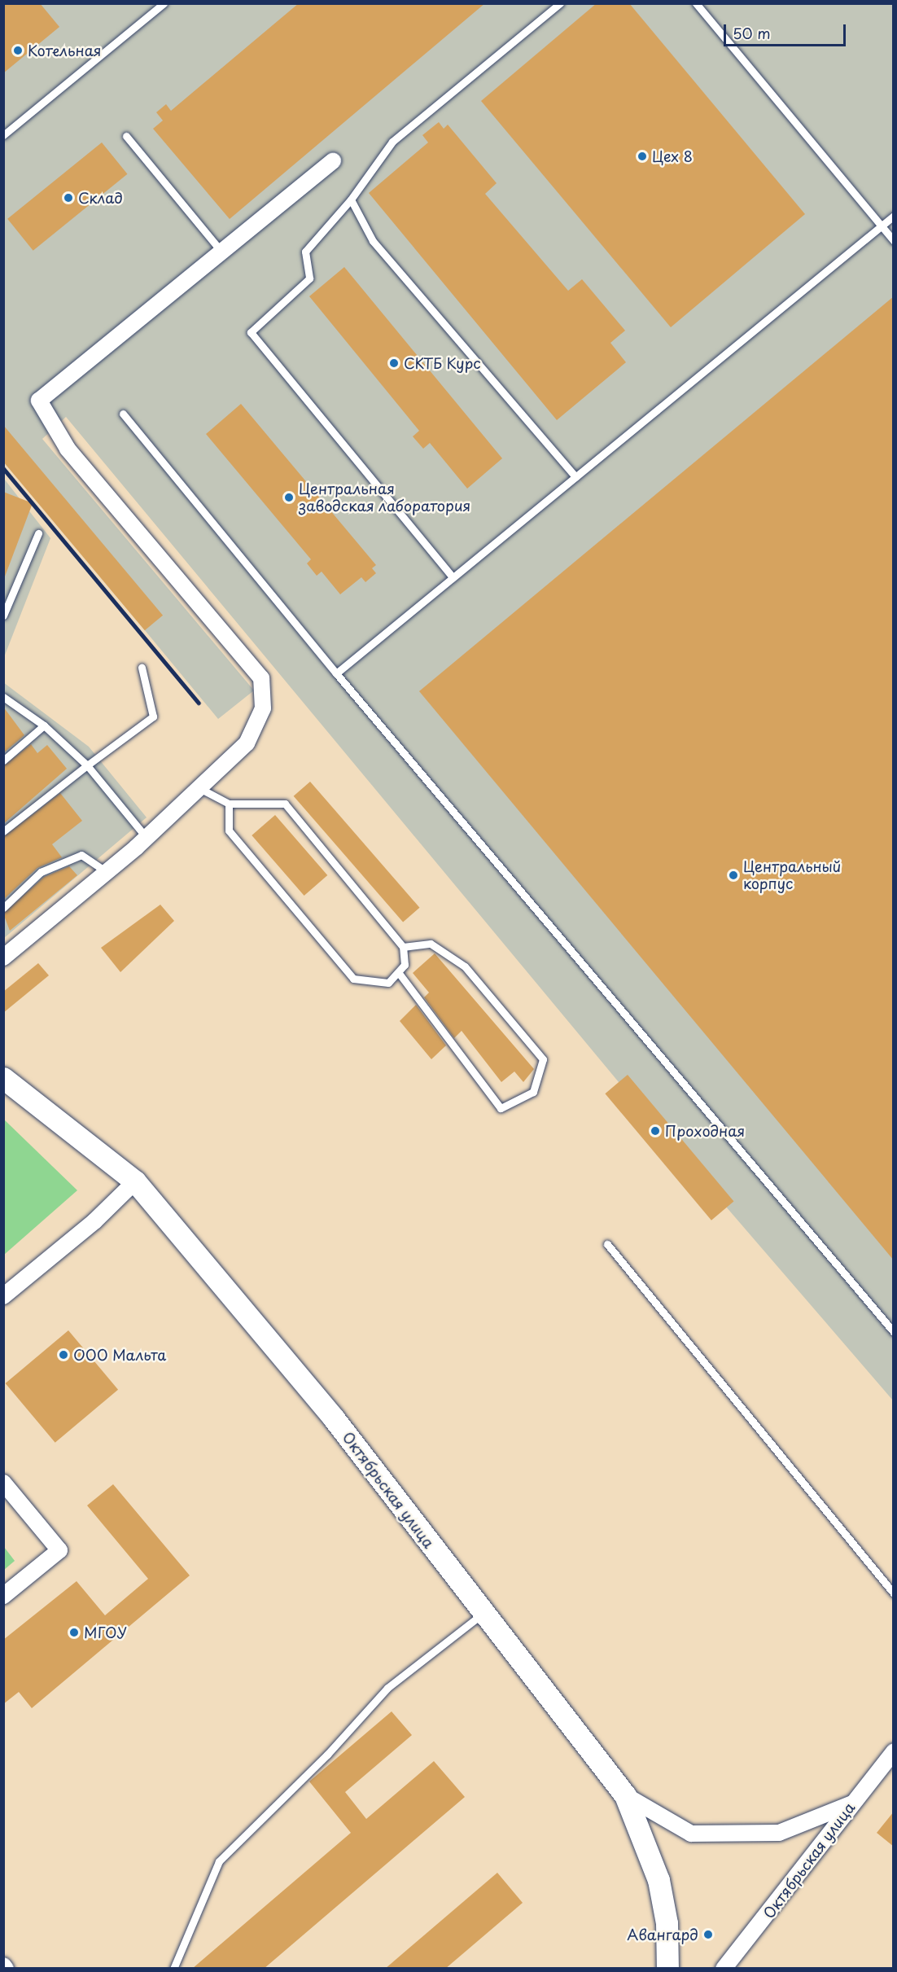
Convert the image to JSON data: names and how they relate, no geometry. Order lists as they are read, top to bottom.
{
  "streets": {
    "main road": ["Октябрьская улица"]
  },
  "places": [
    "Котельная",
    "Цех 8",
    "Склад",
    "СКТБ Курс",
    "Центральная заводская лаборатория",
    "Центральный корпус",
    "Проходная",
    "ООО Мальта",
    "МГОУ",
    "Авангард"
  ],
  "scale_bar": "50 m"
}
